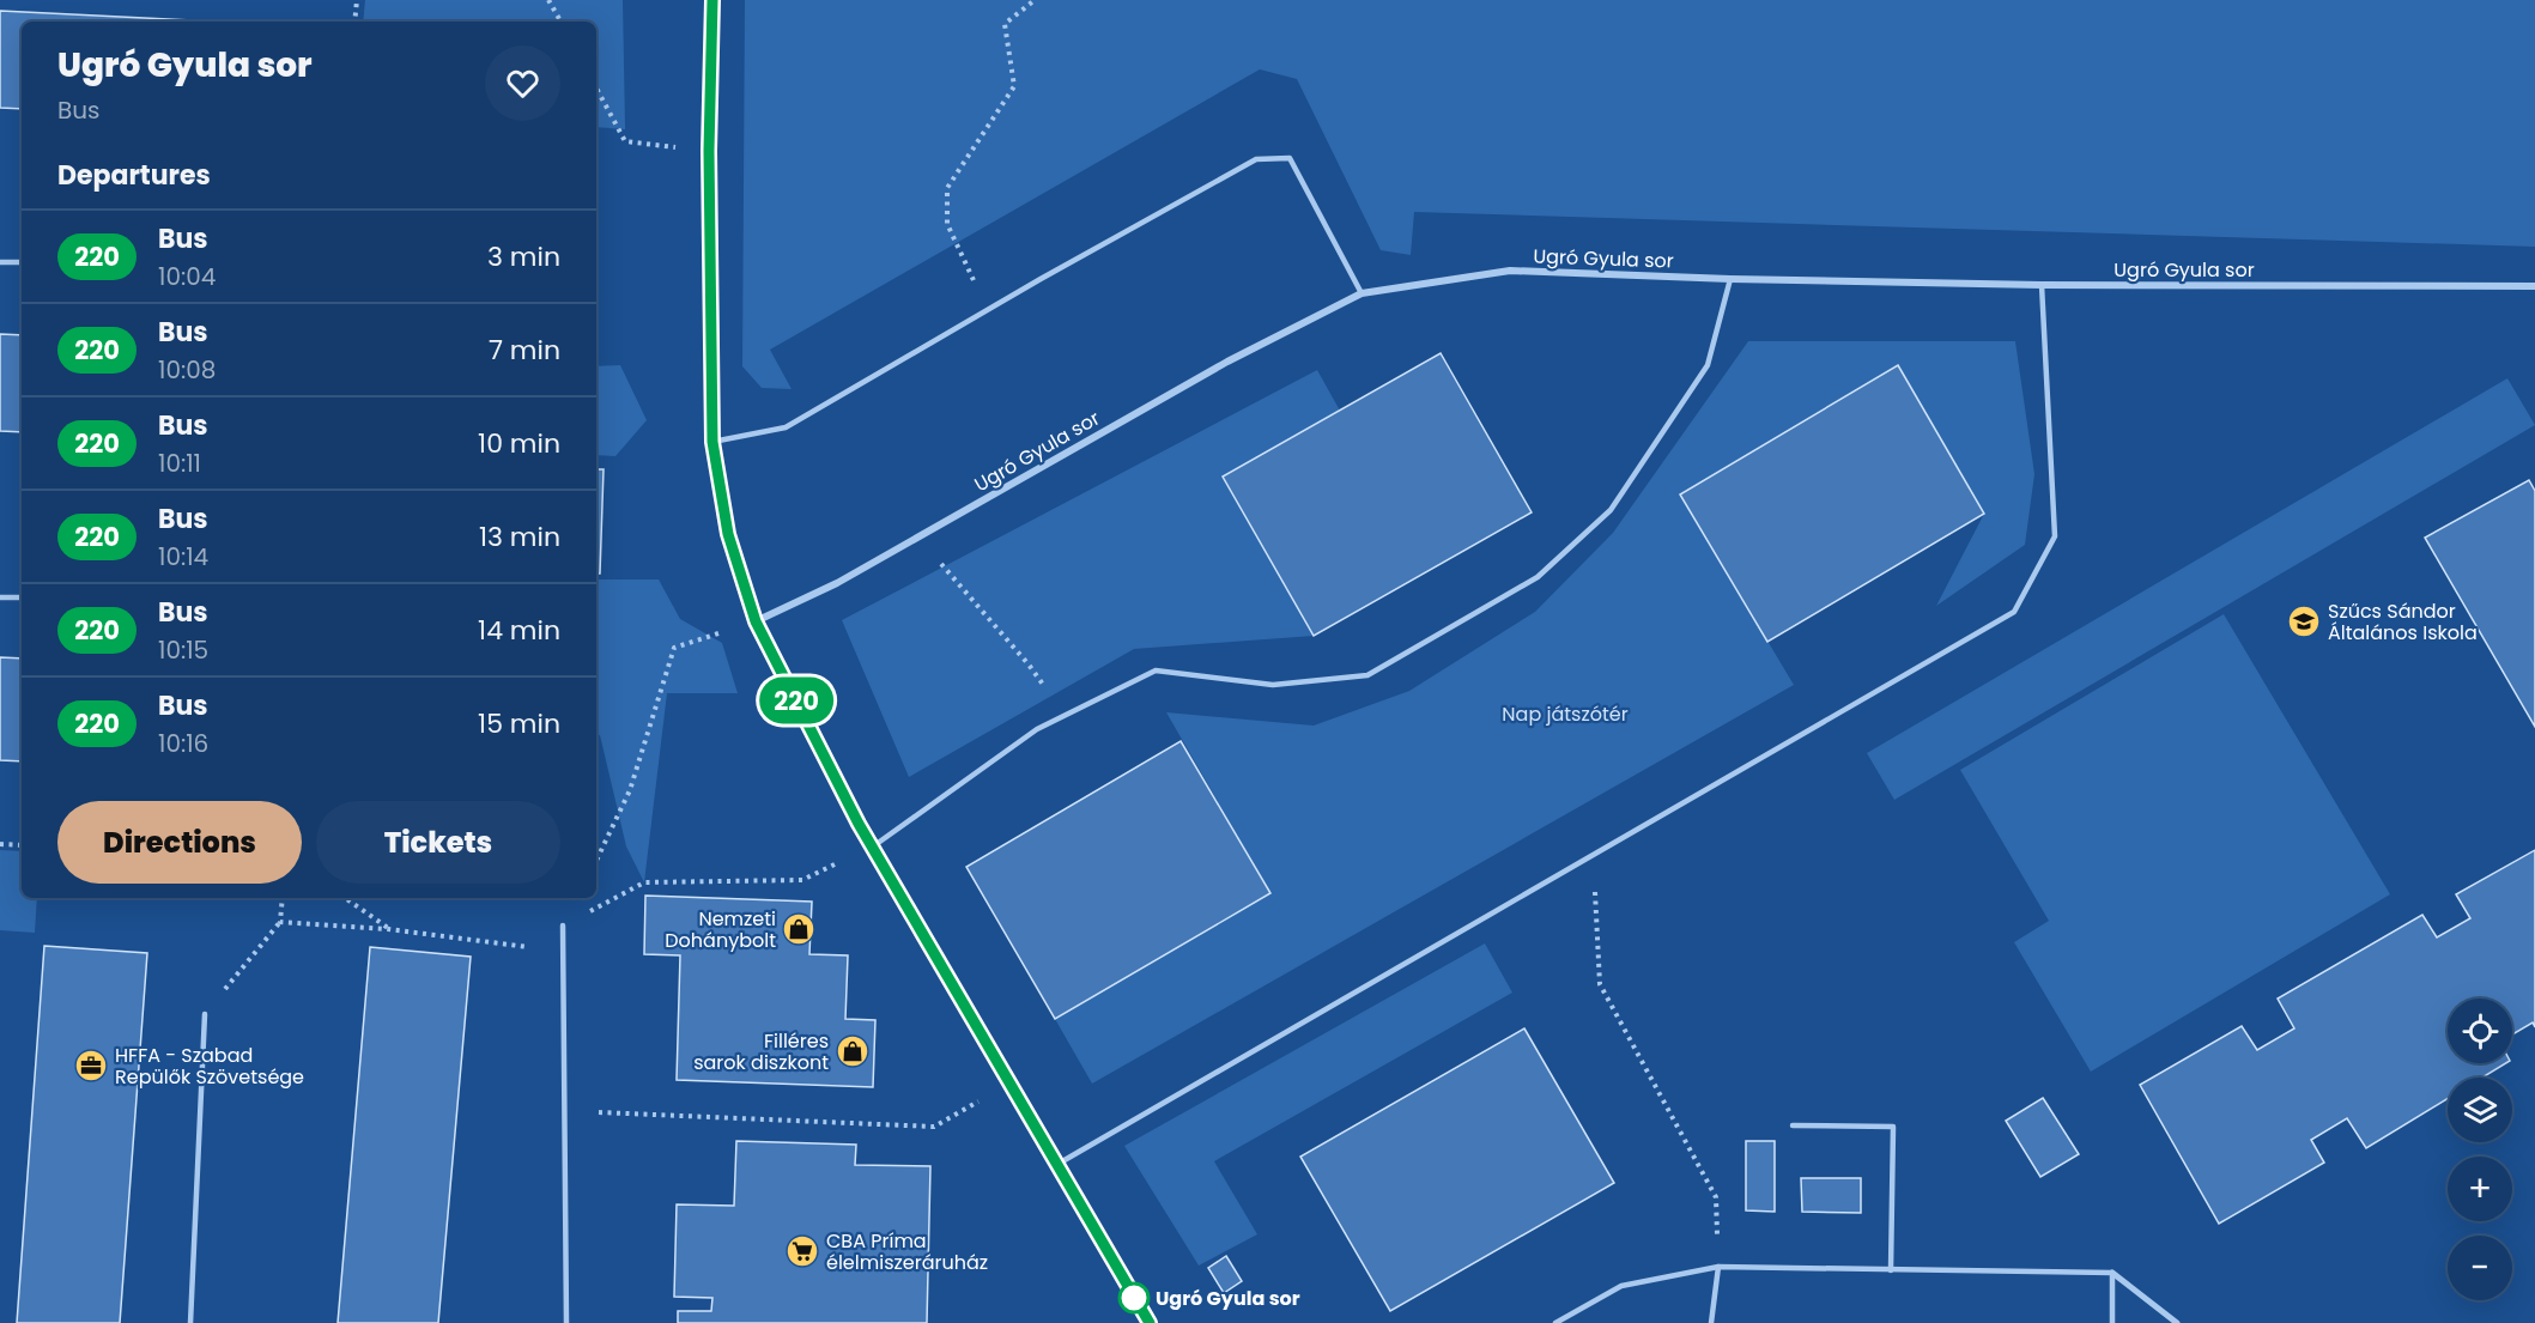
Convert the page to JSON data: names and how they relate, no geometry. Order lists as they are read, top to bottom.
{
  "streets": {
    "street": ["Ugró Gyula sor"]
  },
  "parks": ["Nap játszótér"],
  "places": {
    "school or university": ["Szűcs Sándor Általános Iskola"],
    "shop": ["Nemzeti Dohánybolt", "Filléres sarok diszkont"],
    "office": ["HFFA - Szabad Repülők Szövetsége"],
    "supermarket": ["CBA Príma élelmiszeráruház"],
    "other": ["Ugró Gyula sor"]
  },
  "lines": ["bus line 220"],
  "page": {
    "on_map": "220",
    "heading": [
      ["Ugró Gyula sor", "Bus"],
      "Departures"
    ],
    "list": [
      {
        "mark": "220",
        "name": "Bus",
        "note": "10:04",
        "value": "3 min"
      },
      {
        "mark": "220",
        "name": "Bus",
        "note": "10:08",
        "value": "7 min"
      },
      {
        "mark": "220",
        "name": "Bus",
        "note": "10:11",
        "value": "10 min"
      },
      {
        "mark": "220",
        "name": "Bus",
        "note": "10:14",
        "value": "13 min"
      },
      {
        "mark": "220",
        "name": "Bus",
        "note": "10:15",
        "value": "14 min"
      },
      {
        "mark": "220",
        "name": "Bus",
        "note": "10:16",
        "value": "15 min"
      }
    ],
    "buttons": ["Directions", "Tickets"],
    "map_buttons": ["+", "−"]
  }
}
